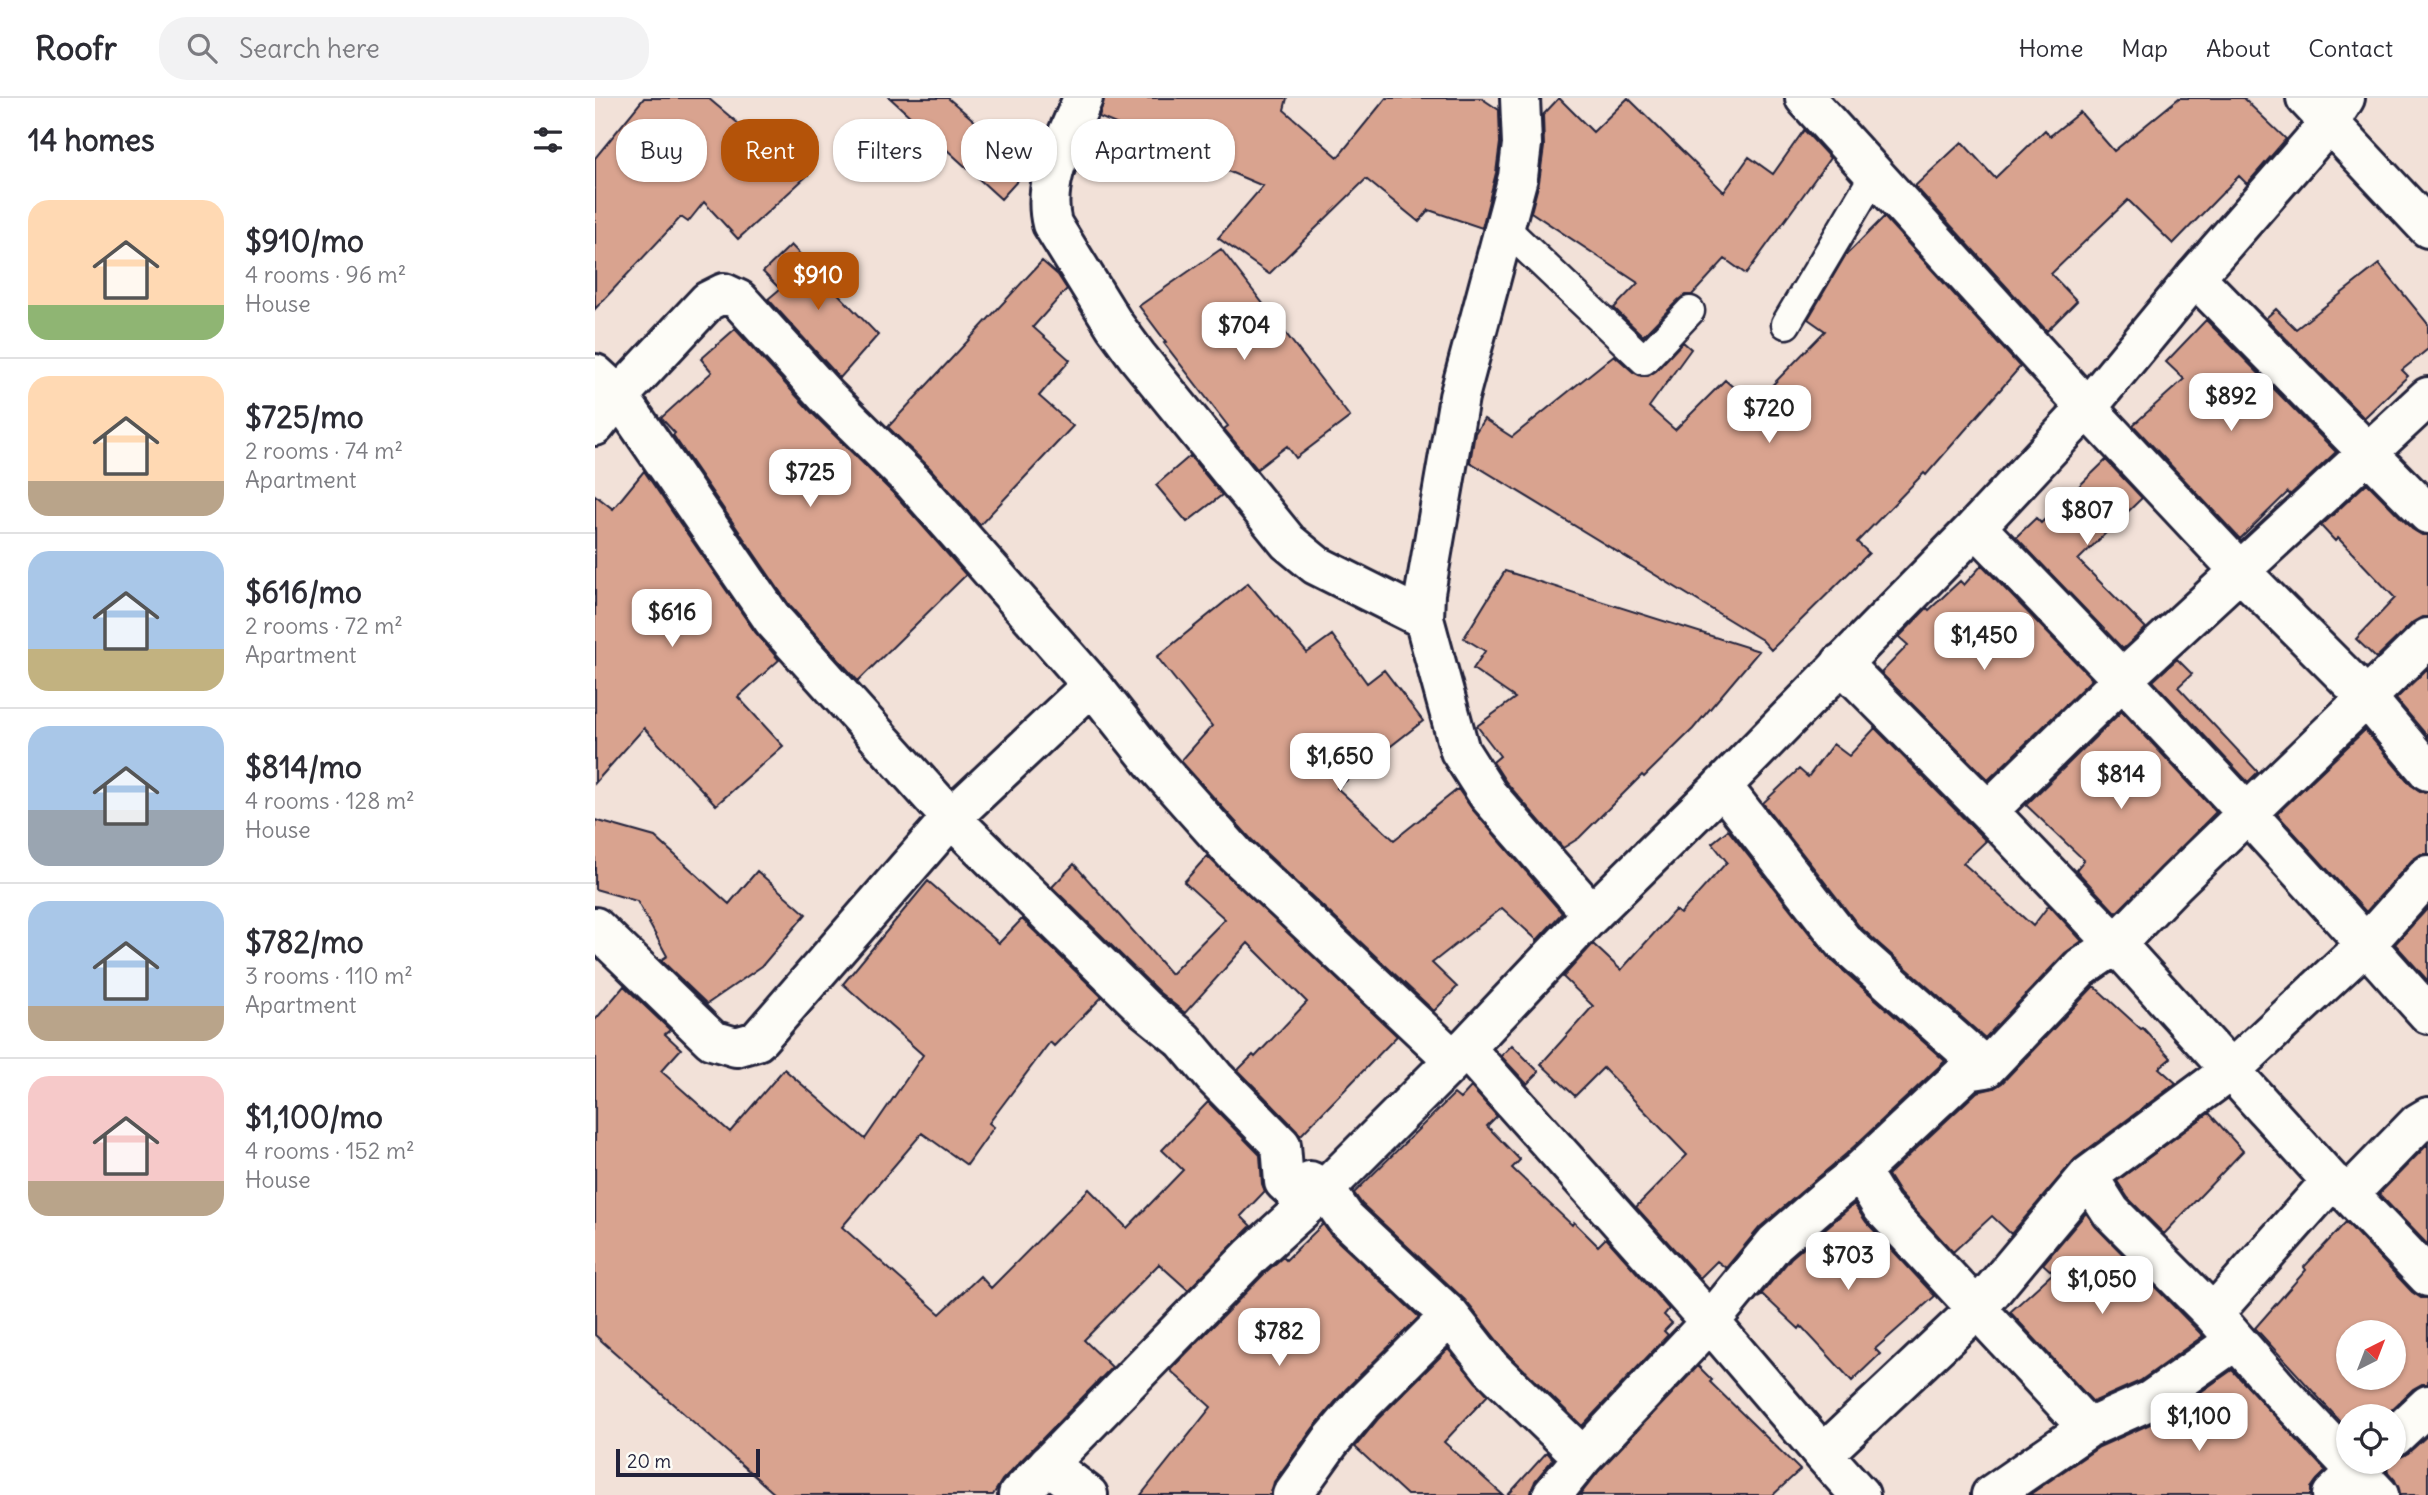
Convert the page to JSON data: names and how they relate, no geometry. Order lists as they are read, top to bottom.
{
  "scale_bar": "20 m",
  "north": "top right",
  "page": {
    "header": "Roofr",
    "search": "Search here",
    "nav": [
      "Home",
      "Map",
      "About",
      "Contact"
    ],
    "heading": "14 homes",
    "chip": [
      "Buy",
      "Rent",
      "Filters",
      "New",
      "Apartment"
    ],
    "list": [
      {
        "name": "$910/mo",
        "note": "4 rooms · 96 m² · House"
      },
      {
        "name": "$725/mo",
        "note": "2 rooms · 74 m² · Apartment"
      },
      {
        "name": "$616/mo",
        "note": "2 rooms · 72 m² · Apartment"
      },
      {
        "name": "$814/mo",
        "note": "4 rooms · 128 m² · House"
      },
      {
        "name": "$782/mo",
        "note": "3 rooms · 110 m² · Apartment"
      },
      {
        "name": "$1,100/mo",
        "note": "4 rooms · 152 m² · House"
      }
    ],
    "price": [
      "$910",
      "$704",
      "$892",
      "$720",
      "$725",
      "$807",
      "$616",
      "$1,450",
      "$1,650",
      "$814",
      "$703",
      "$1,050",
      "$782",
      "$1,100"
    ],
    "scale": "20 m"
  }
}
